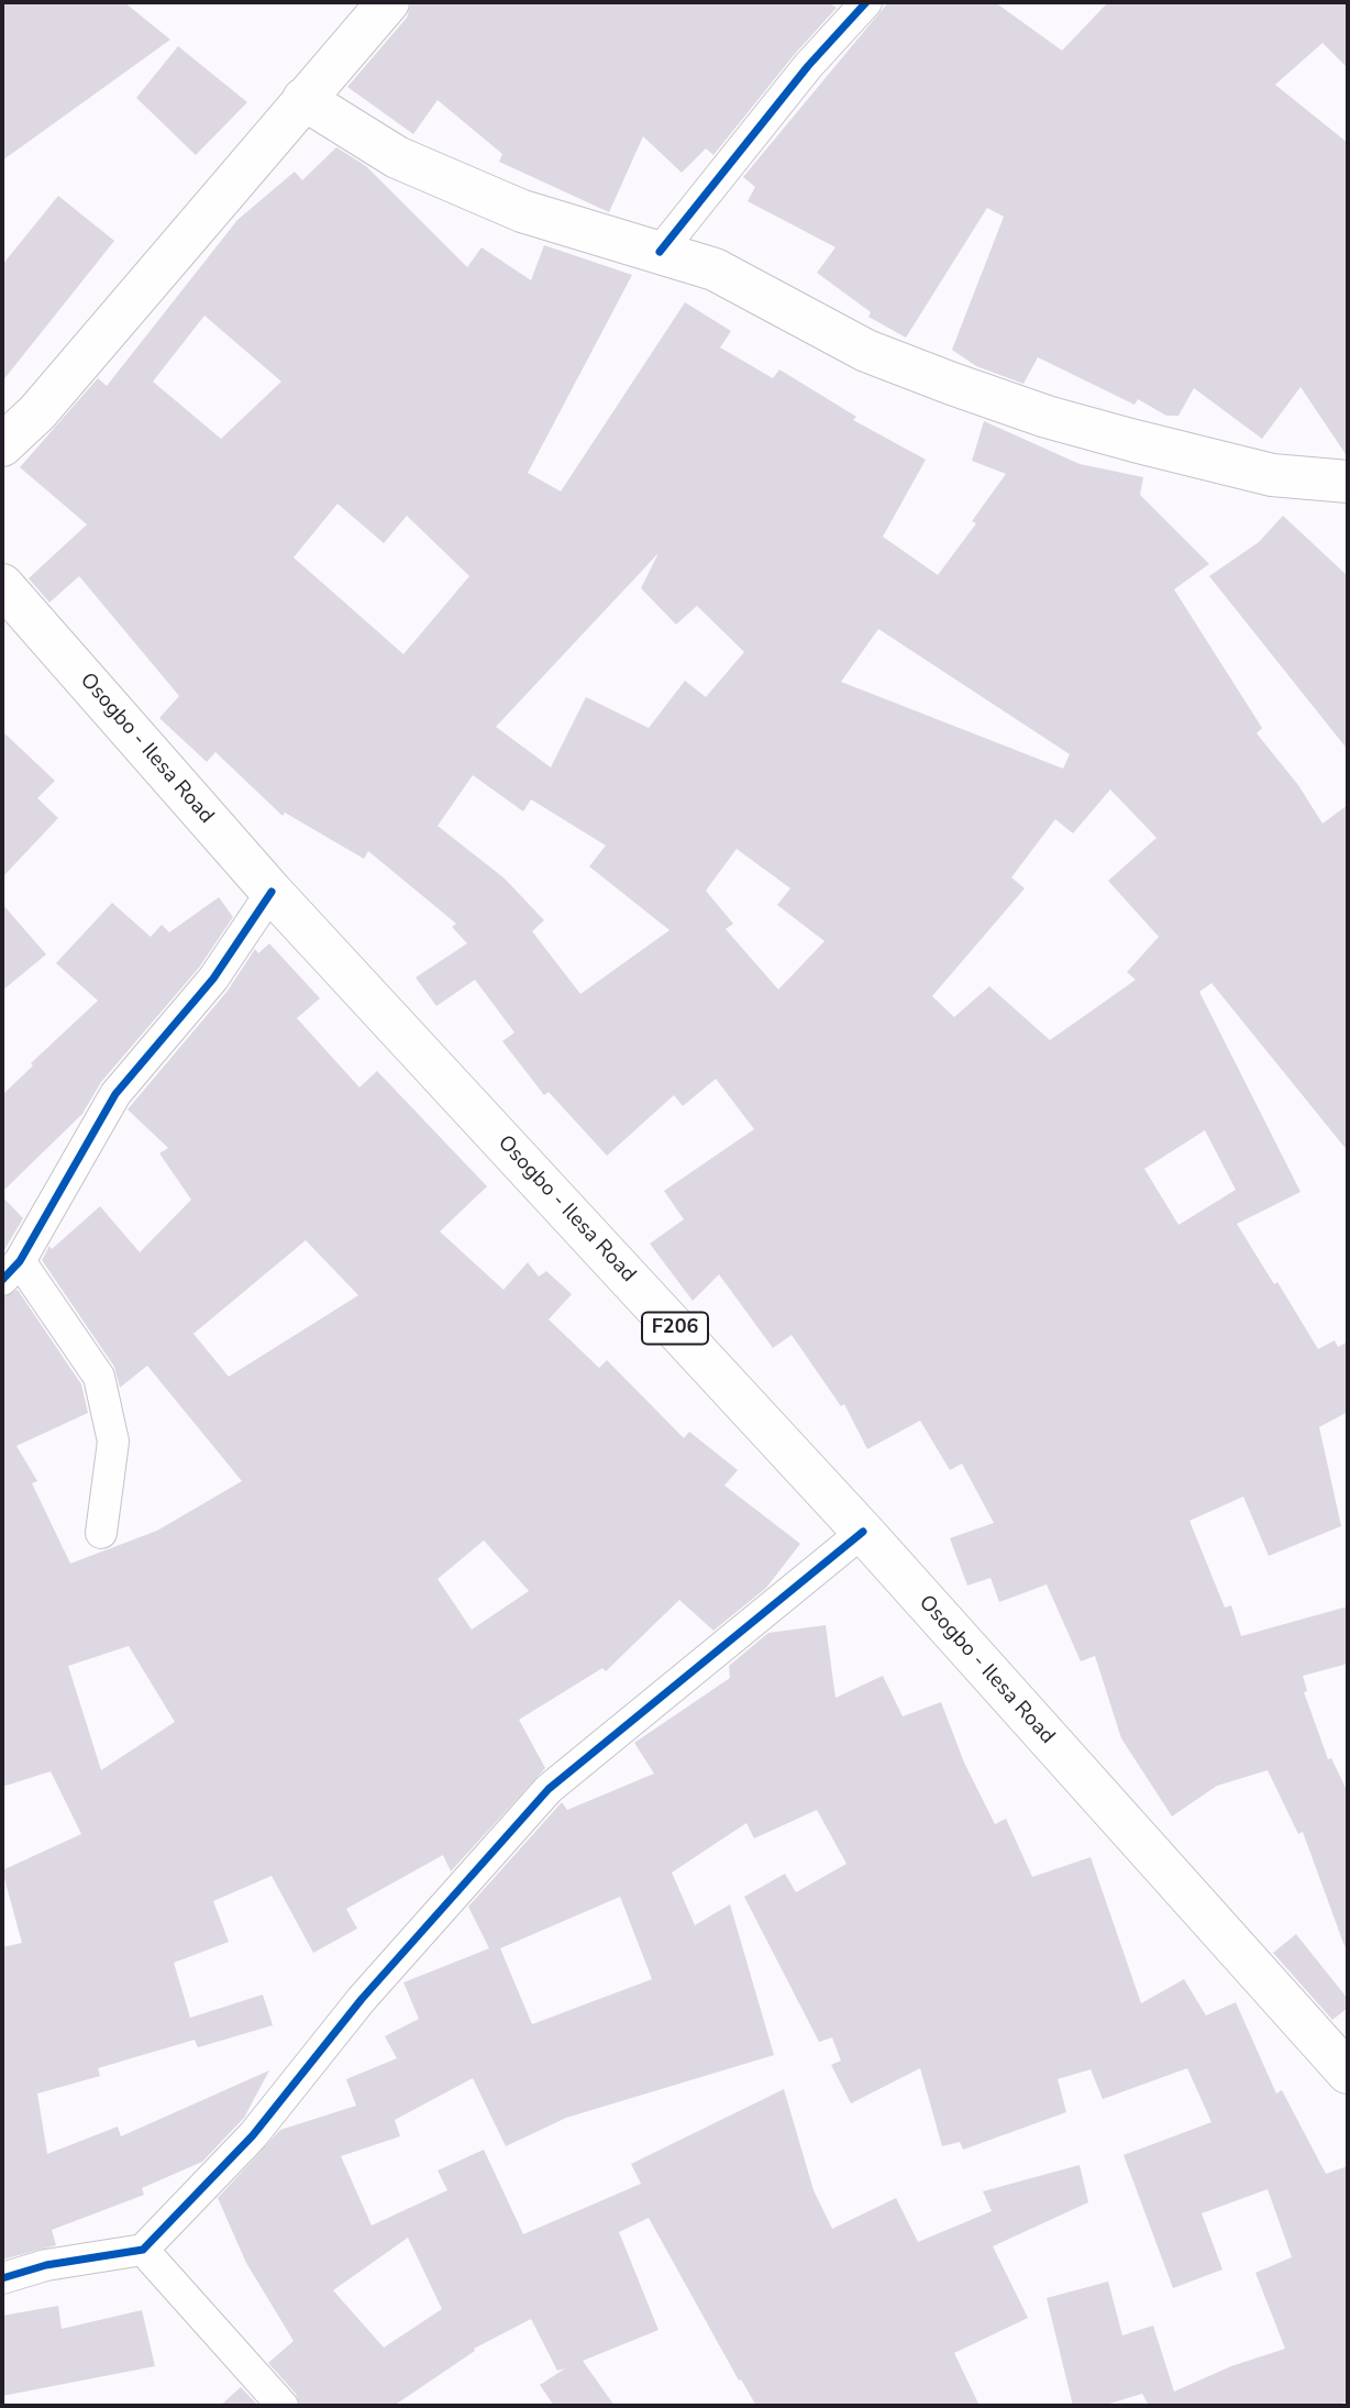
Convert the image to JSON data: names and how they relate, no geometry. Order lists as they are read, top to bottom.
{
  "streets": {
    "main road": ["Osogbo - Ilesa Road", "F206"]
  }
}
